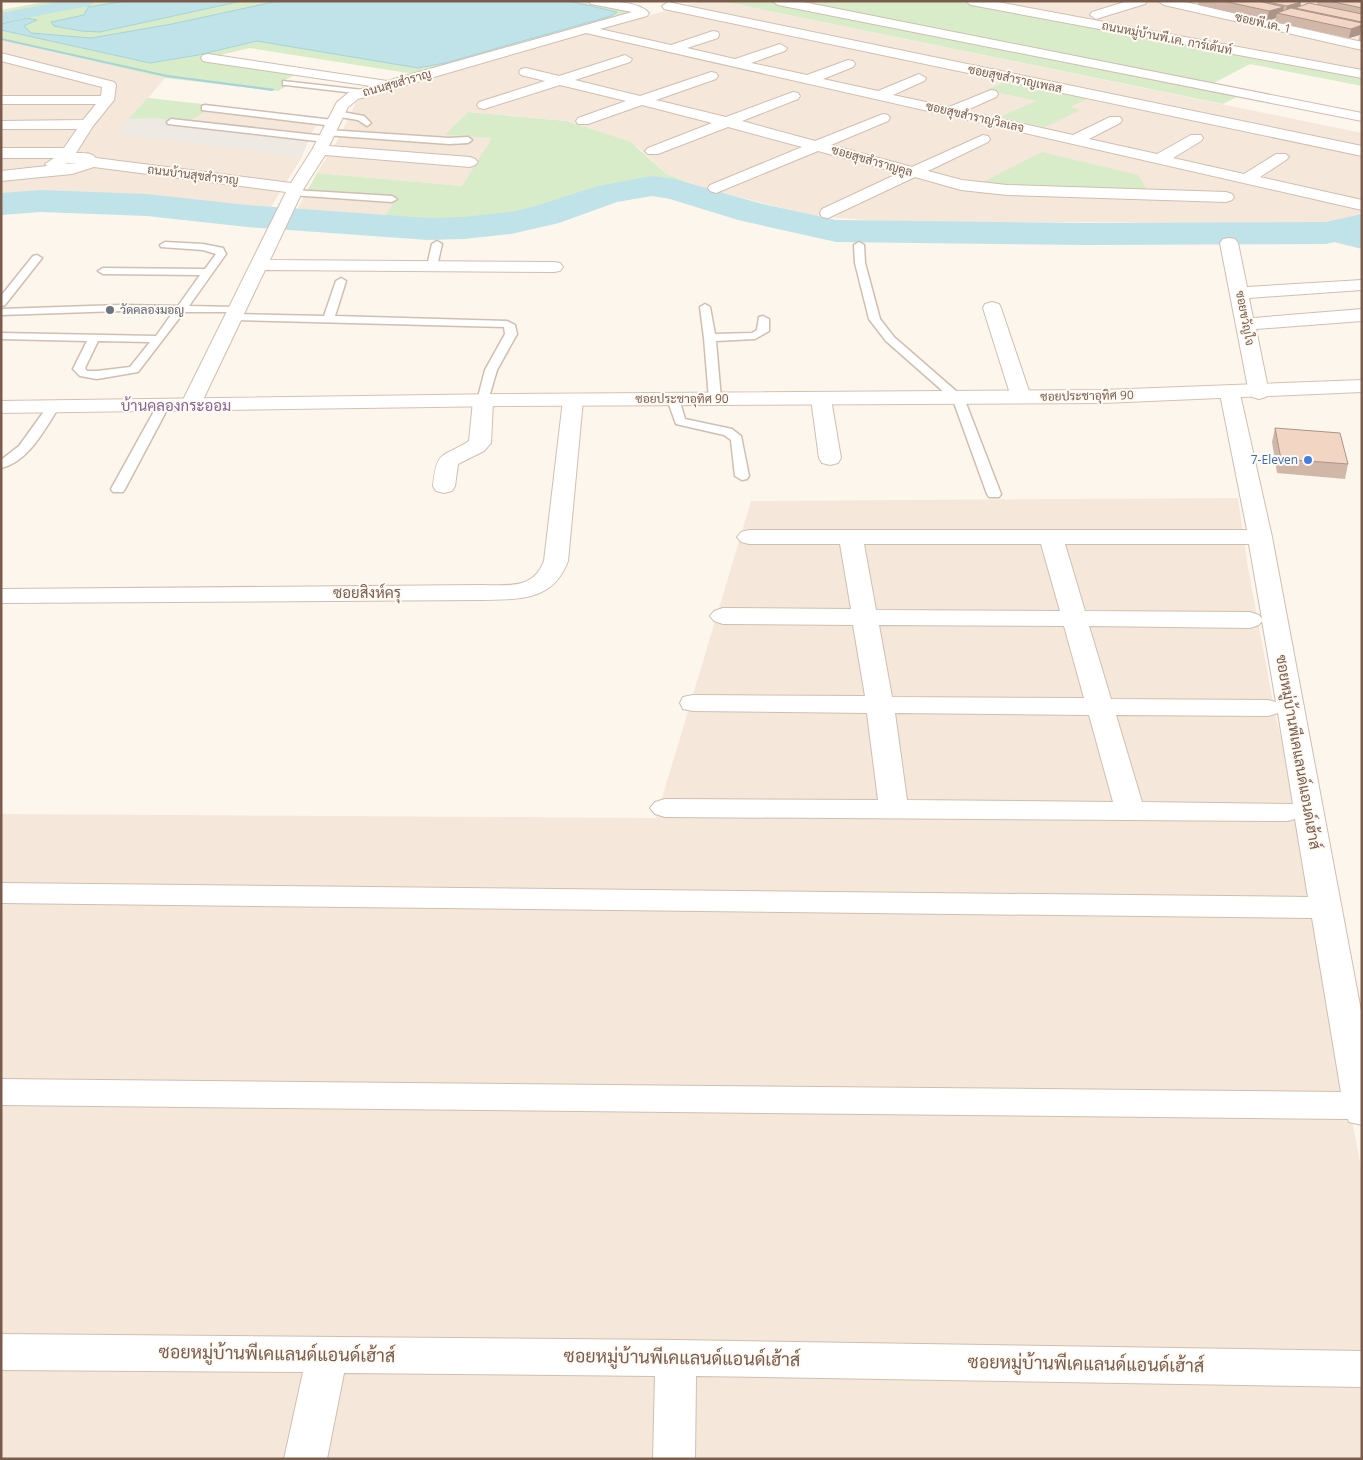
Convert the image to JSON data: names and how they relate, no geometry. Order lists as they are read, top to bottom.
{
  "streets": {
    "street": [
      "ซอยพี.เค. 1",
      "ถนนหมู่บ้านพี.เค. การ์เด้นท์",
      "ซอยสุขสำราญเพลส",
      "ถนนสุขสำราญ",
      "ซอยสุขสำราญวิลเลจ",
      "ซอยสุขสำราญคูล",
      "ถนนบ้านสุขสำราญ",
      "ซอยขวัญใจ",
      "ซอยประชาอุทิศ 90",
      "ซอยสิงห์ครุ",
      "ซอยหมู่บ้านพีเคแลนด์แอนด์เฮ้าส์"
    ]
  },
  "crossings": [
    ["ซอยสุขสำราญเพลส", "ถนนสุขสำราญ"],
    ["ถนนสุขสำราญ", "ซอยสุขสำราญวิลเลจ"],
    ["ถนนสุขสำราญ", "ซอยสุขสำราญคูล"],
    ["ถนนสุขสำราญ", "ถนนบ้านสุขสำราญ"],
    ["ถนนสุขสำราญ", "ซอยประชาอุทิศ 90"],
    ["ซอยขวัญใจ", "ซอยประชาอุทิศ 90"],
    ["ซอยประชาอุทิศ 90", "ซอยสิงห์ครุ"],
    ["ซอยประชาอุทิศ 90", "ซอยหมู่บ้านพีเคแลนด์แอนด์เฮ้าส์"]
  ],
  "districts": ["บ้านคลองกระออม"],
  "places": ["วัดคลองมอญ", "7-Eleven"]
}
